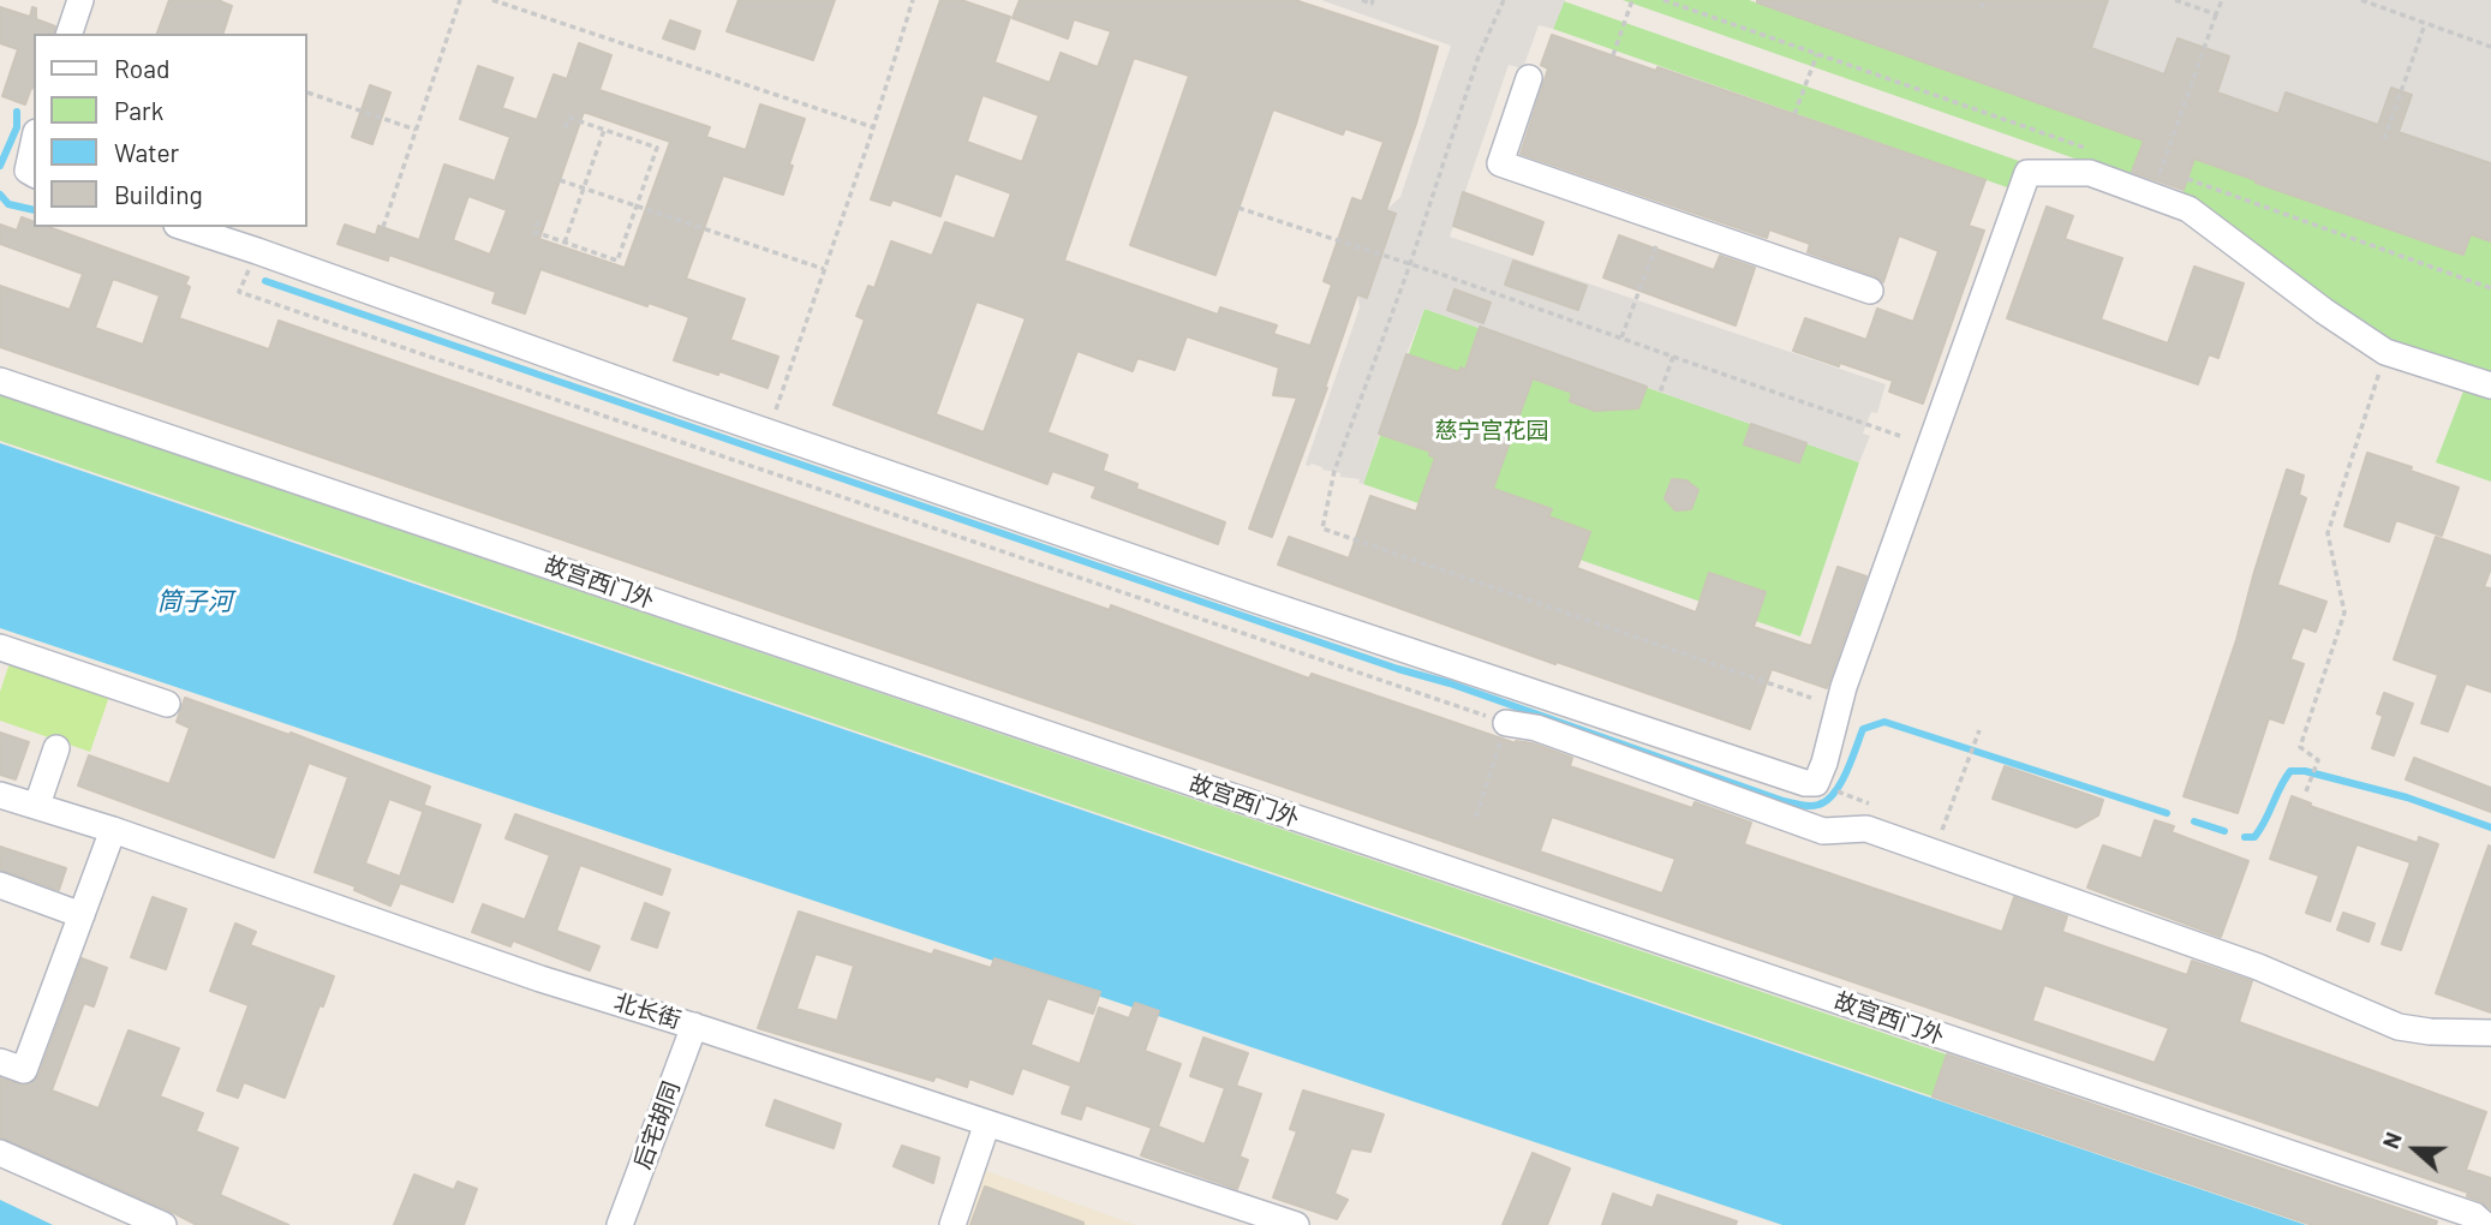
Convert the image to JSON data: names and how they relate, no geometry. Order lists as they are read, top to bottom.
{
  "streets": {
    "street": ["故宫西门外", "北长街", "后宅胡同"]
  },
  "crossings": [
    ["北长街", "后宅胡同"]
  ],
  "water": ["筒子河"],
  "parks": ["慈宁宫花园"],
  "legend": [
    "Road",
    "Park",
    "Water",
    "Building"
  ],
  "north": "left"
}
